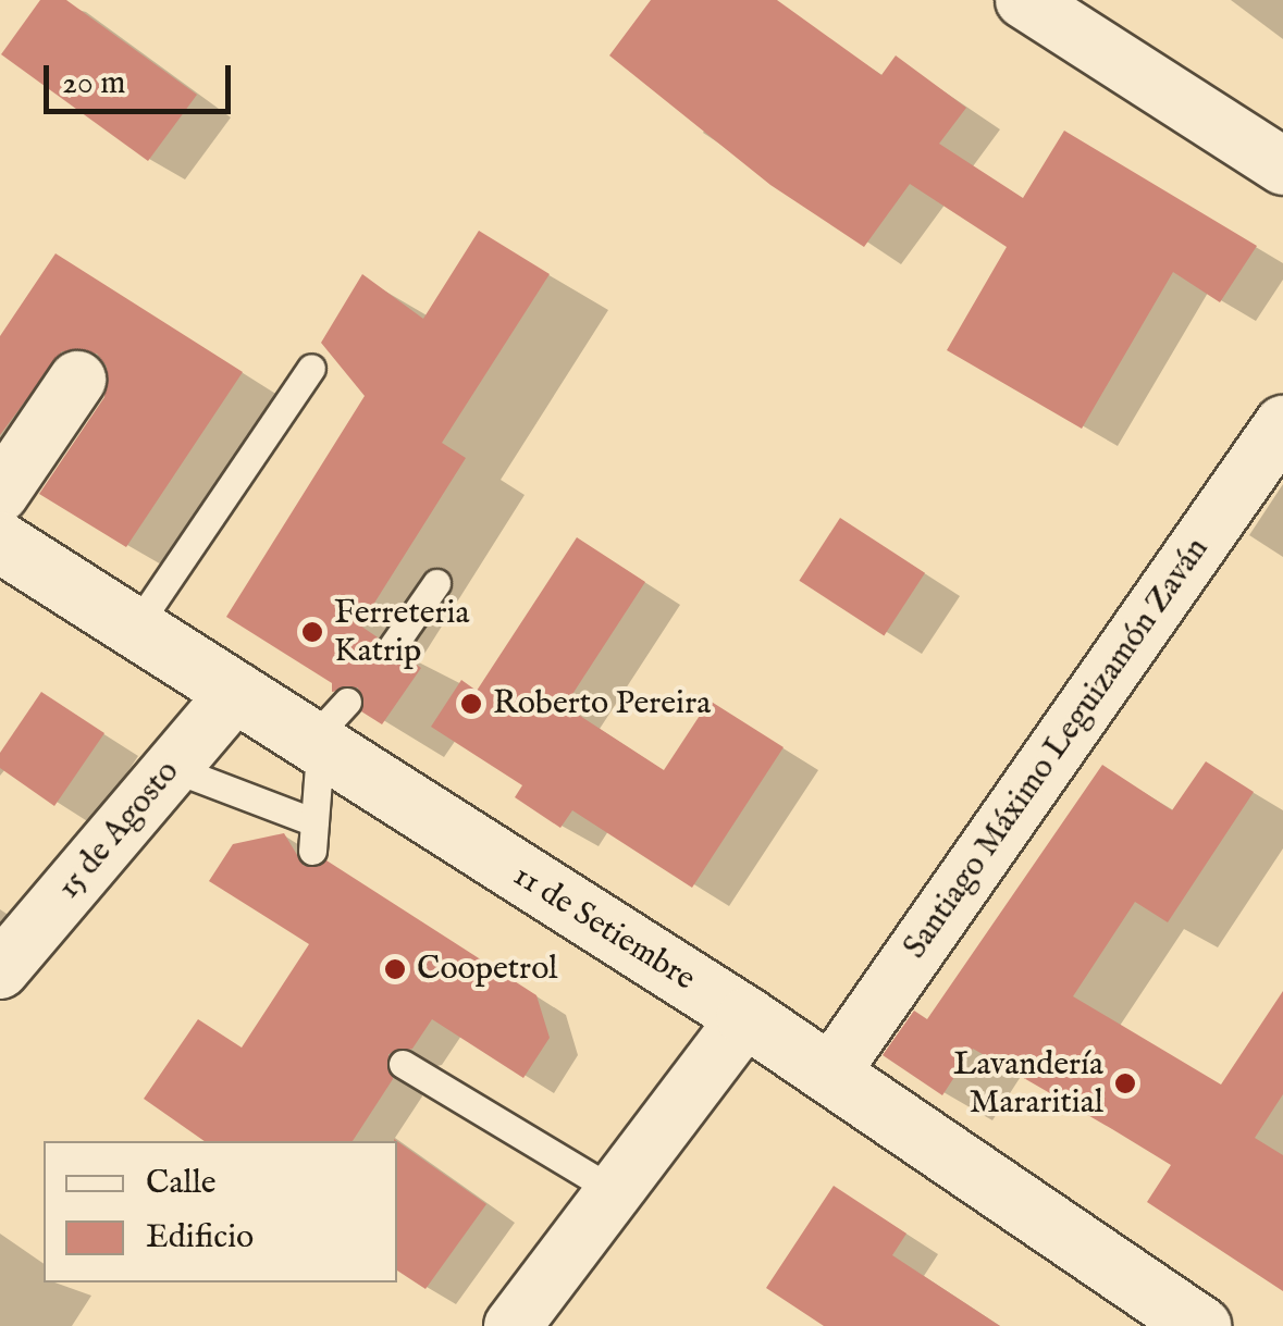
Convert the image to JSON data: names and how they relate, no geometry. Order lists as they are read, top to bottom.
{
  "streets": {
    "main road": ["11 de Setiembre"],
    "street": ["Santiago Máximo Leguizamón Zaván", "15 de Agosto"]
  },
  "crossings": [
    ["Santiago Máximo Leguizamón Zaván", "11 de Setiembre"],
    ["15 de Agosto", "11 de Setiembre"]
  ],
  "places": [
    "Ferreteria Katrip",
    "Roberto Pereira",
    "Coopetrol",
    "Lavandería Mararitial"
  ],
  "legend": ["Calle", "Edificio"],
  "scale_bar": "20 m"
}
